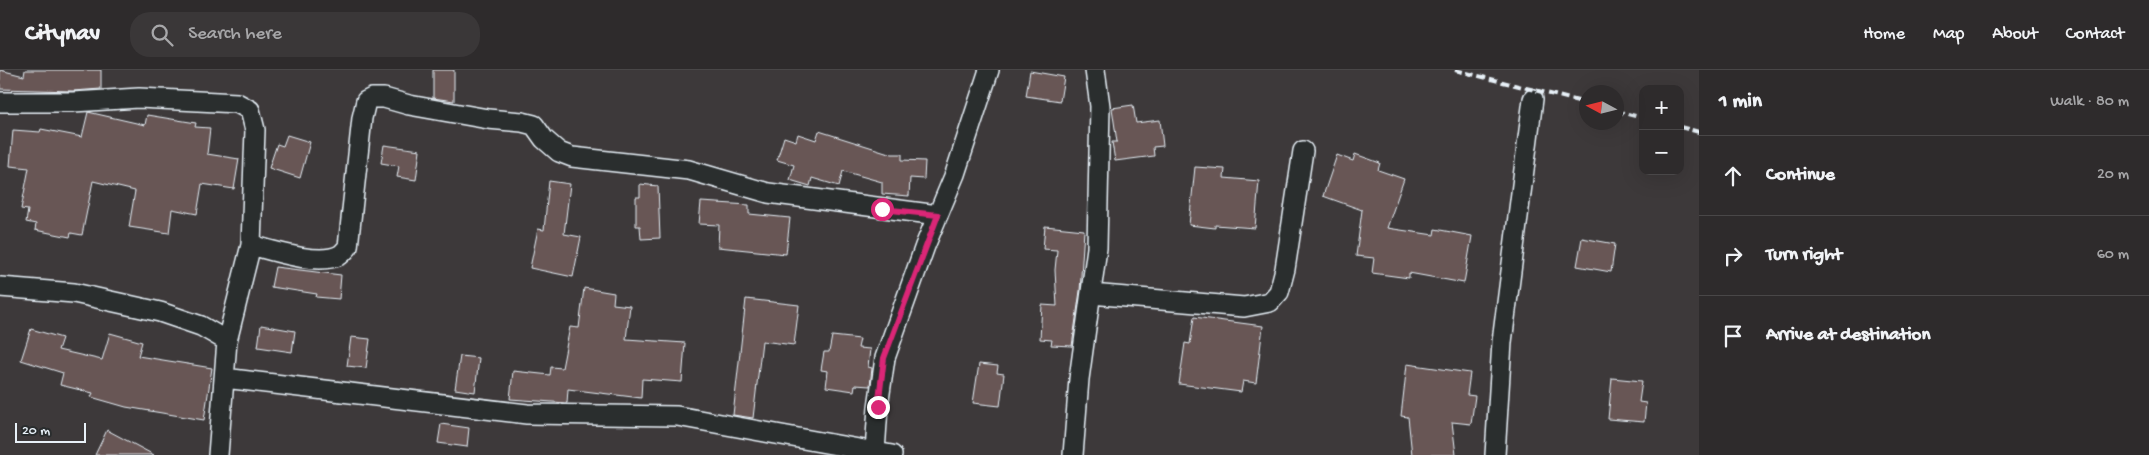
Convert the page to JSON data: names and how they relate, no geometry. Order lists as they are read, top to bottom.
{
  "scale_bar": "20 m",
  "north": "left",
  "page": {
    "header": "Citynav",
    "search": "Search here",
    "nav": [
      "Home",
      "Map",
      "About",
      "Contact"
    ],
    "heading": ["1 min", "Walk · 80 m"],
    "map_buttons": ["+", "−"],
    "list": [
      ["Continue", "20 m"],
      ["Turn right", "60 m"],
      "Arrive at destination"
    ],
    "scale": "20 m"
  }
}
